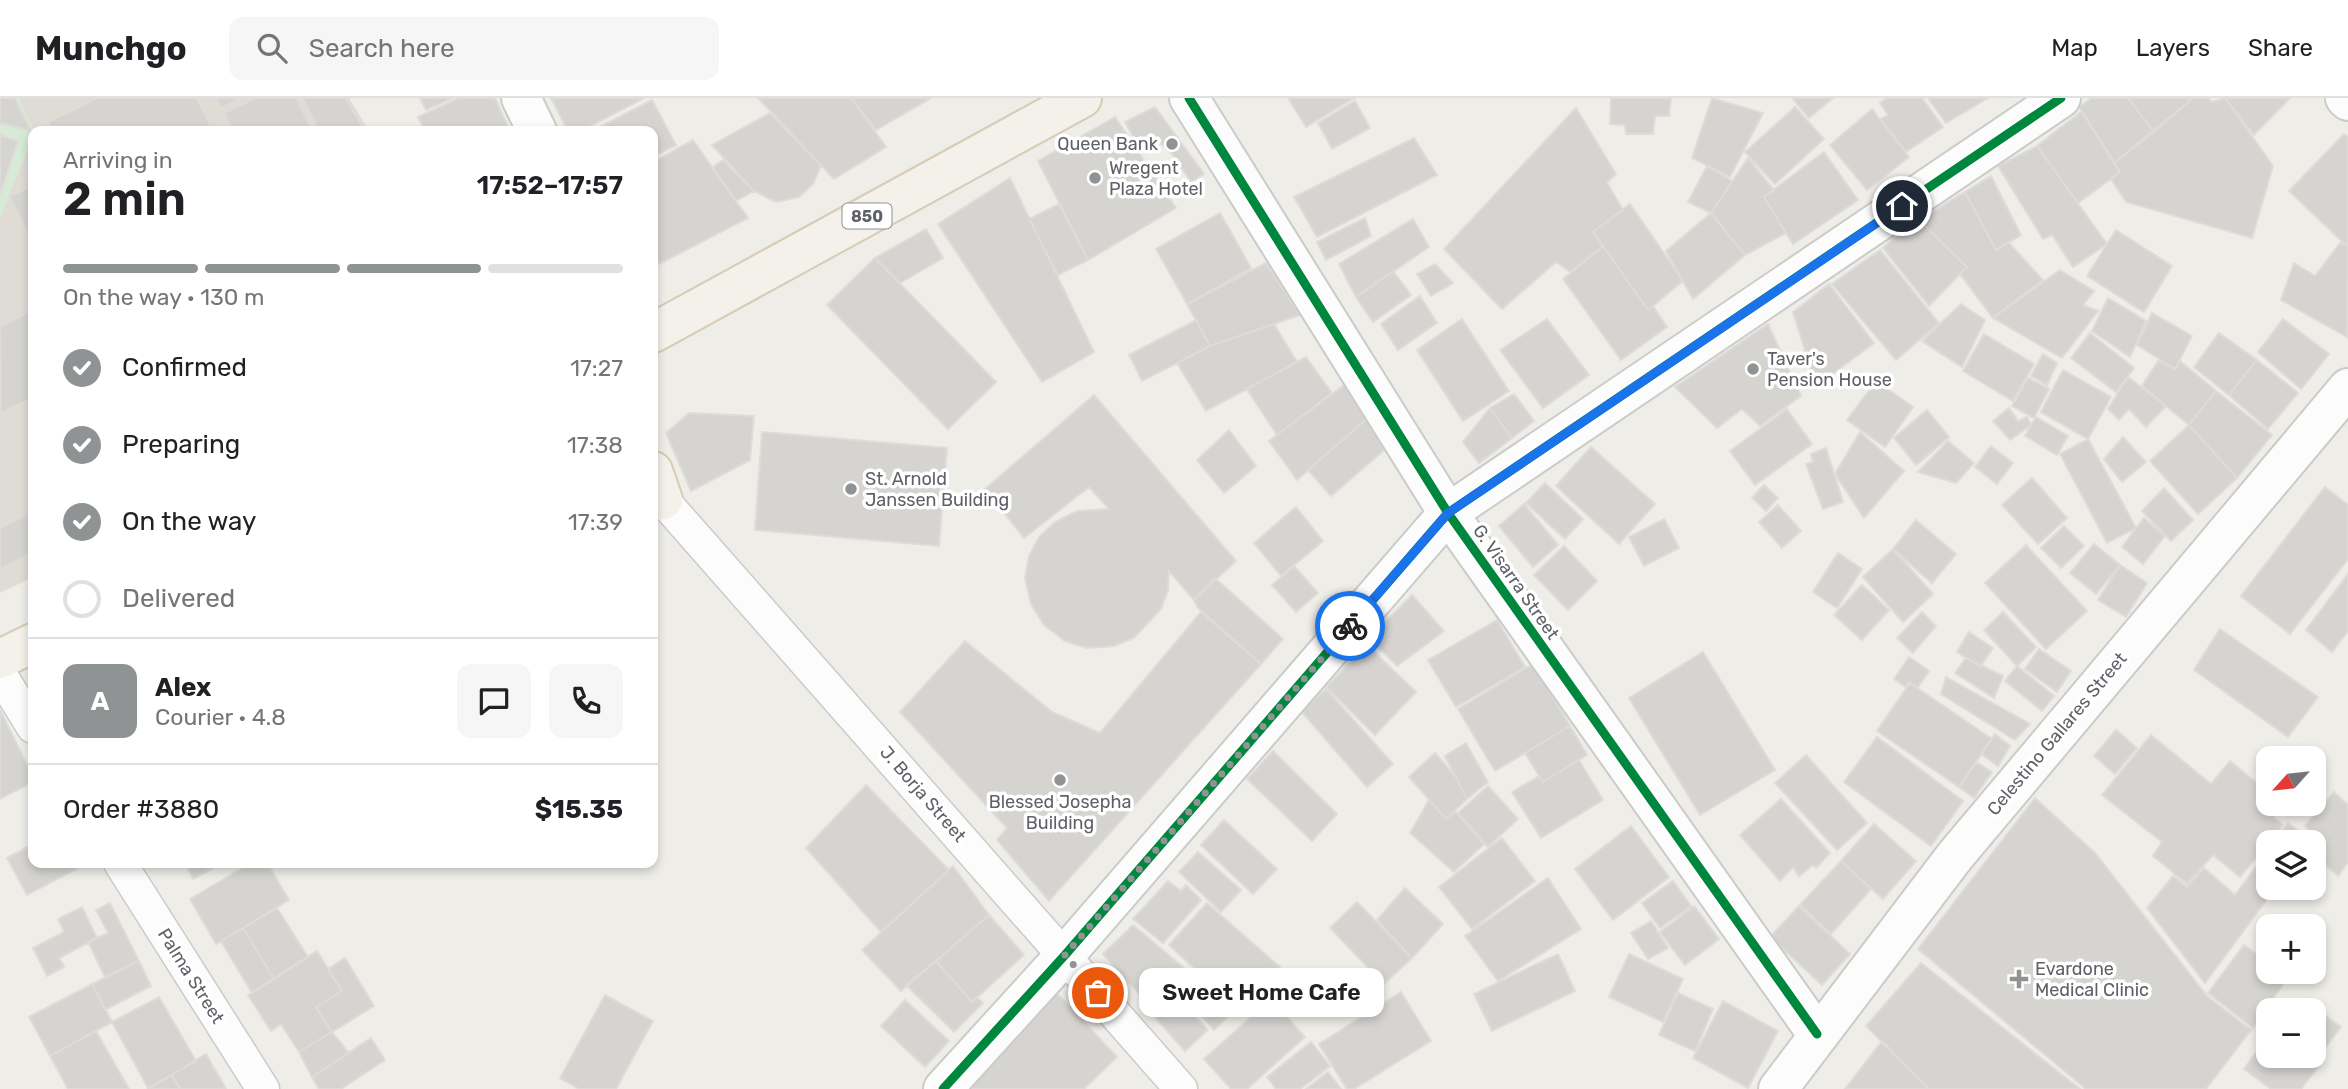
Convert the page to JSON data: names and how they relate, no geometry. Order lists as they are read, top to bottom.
{
  "streets": {
    "main road": ["850"],
    "street": [
      "G. Visarra Street",
      "Celestino Gallares Street",
      "J. Borja Street",
      "Palma Street"
    ]
  },
  "crossings": [
    ["G. Visarra Street", "Celestino Gallares Street"]
  ],
  "places": {
    "other": [
      "Queen Bank",
      "Wregent Plaza Hotel",
      "Taver's Pension House",
      "St. Arnold Janssen Building",
      "Blessed Josepha Building",
      "Sweet Home Cafe"
    ],
    "health": ["Evardone Medical Clinic"]
  },
  "north": "bottom left",
  "page": {
    "header": "Munchgo",
    "search": "Search here",
    "nav": ["Map", "Layers", "Share"],
    "heading": ["2 min", "Arriving in", "17:52–17:57"],
    "panel": [
      "Alex",
      "Courier · 4.8",
      "Order #3880",
      "$15.35"
    ],
    "bar": "On the way · 130 m",
    "list": [
      ["Confirmed", "17:27"],
      ["Preparing", "17:38"],
      ["On the way", "17:39"],
      "Delivered"
    ],
    "round": "A",
    "map_buttons": ["+", "−"],
    "bubble": "Sweet Home Cafe"
  }
}
